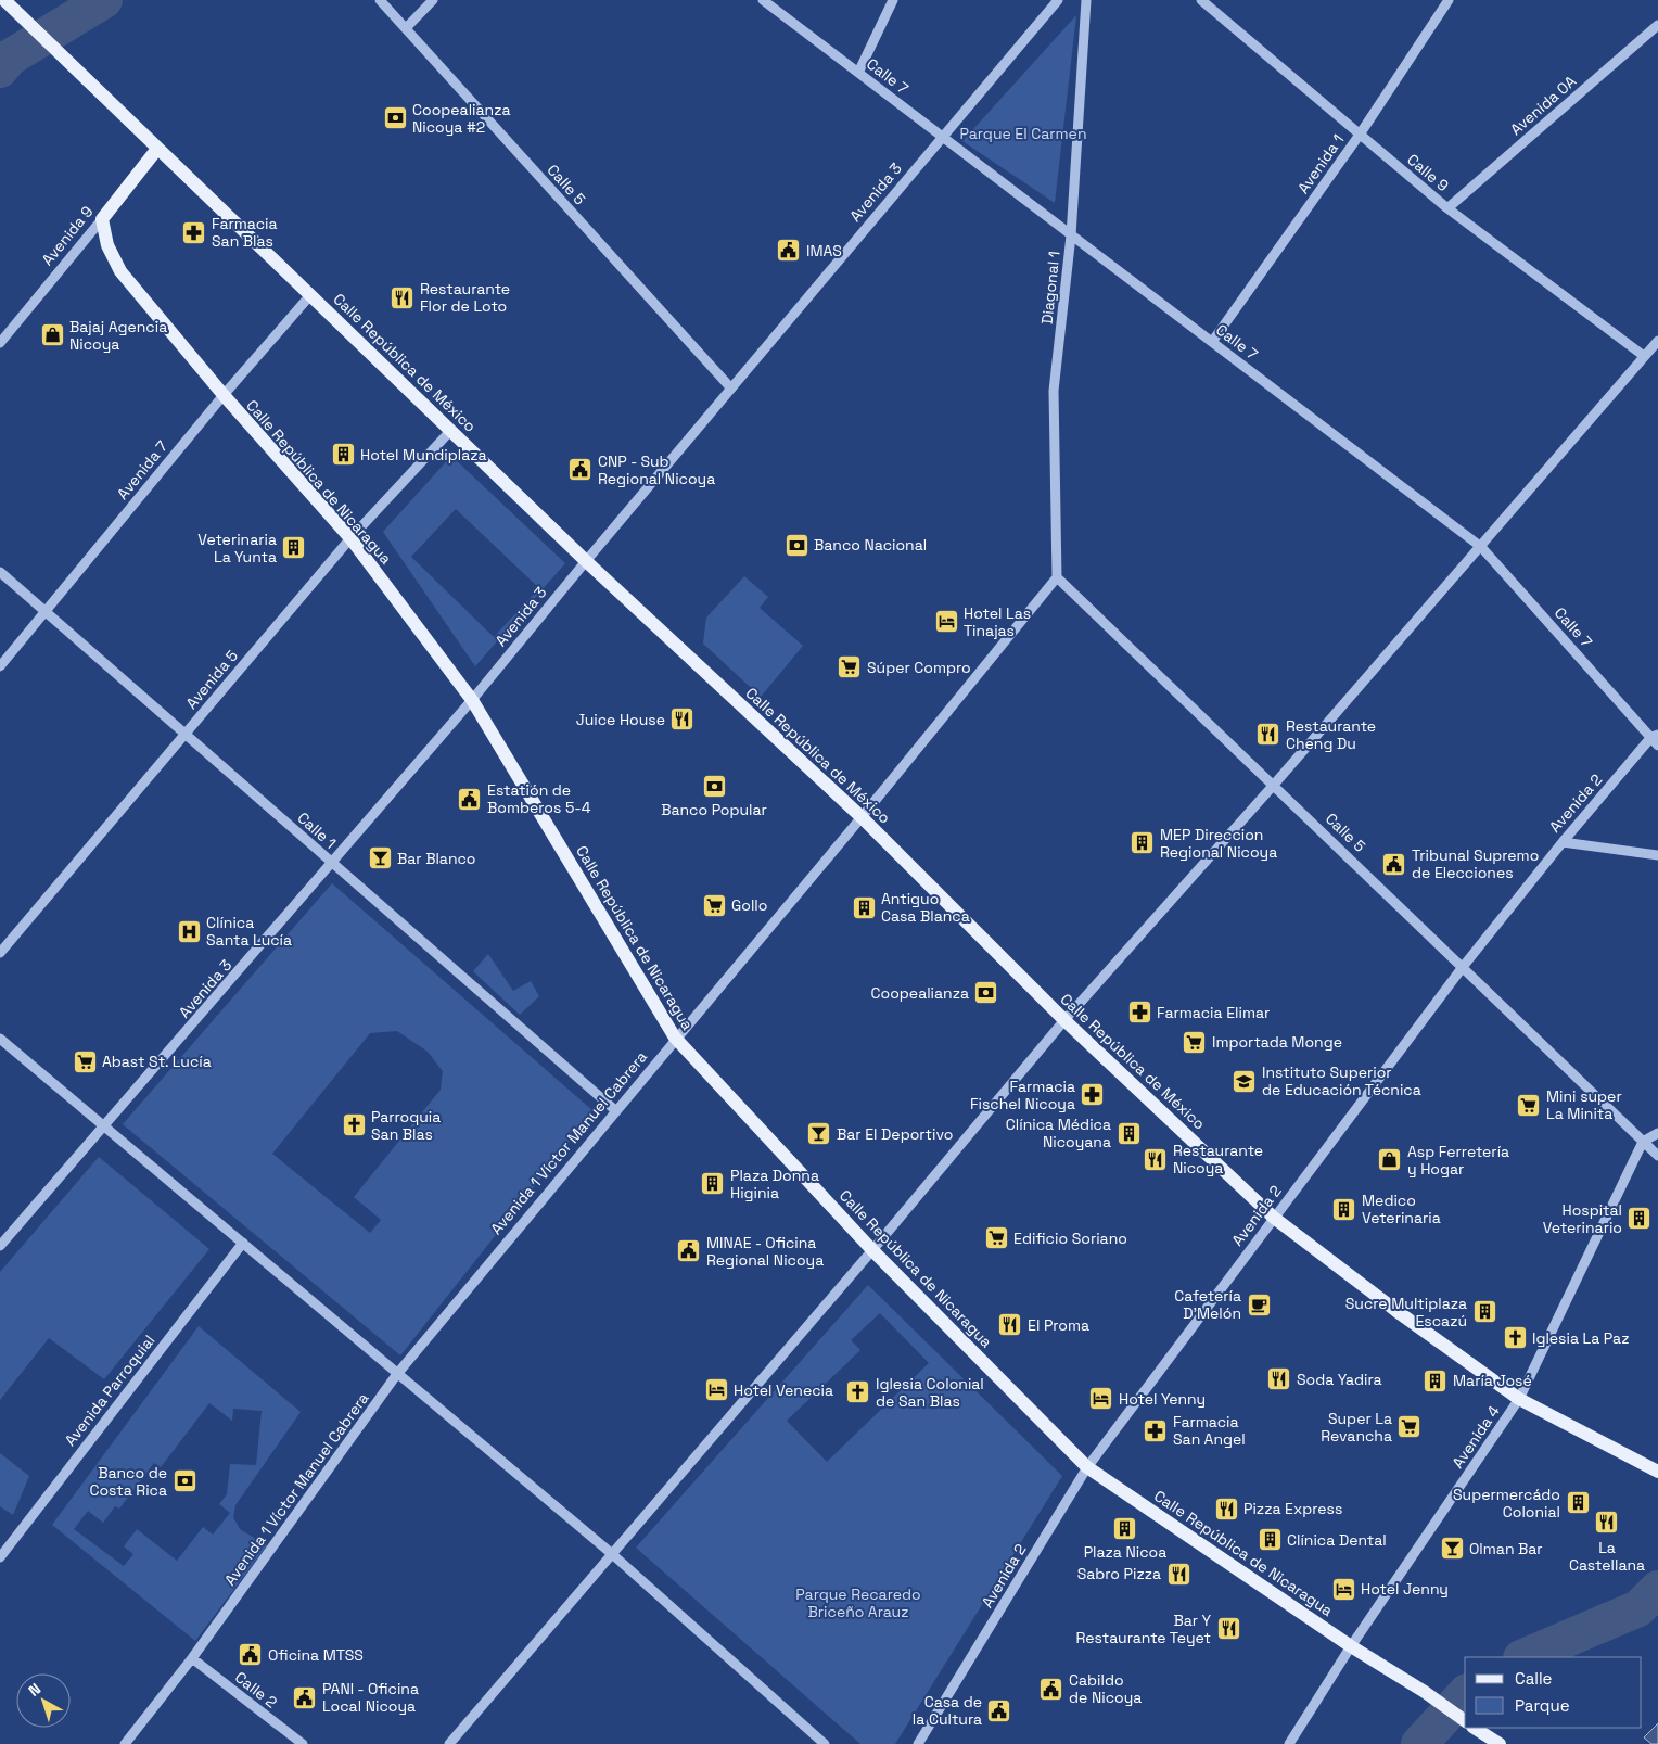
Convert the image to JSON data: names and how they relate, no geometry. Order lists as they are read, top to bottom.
{
  "streets": {
    "main road": ["Avenida 9", "Calle República de México", "Calle República de Nicaragua"],
    "street": [
      "Calle 7",
      "Avenida 0A",
      "Avenida 1",
      "Calle 9",
      "Calle 5",
      "Avenida 3",
      "Diagonal 1",
      "Avenida 7",
      "Avenida 5",
      "Avenida 2",
      "Calle 1",
      "Avenida 1 Víctor Manuel Cabrera",
      "Avenida Parroquial",
      "Avenida 4",
      "Calle 2"
    ]
  },
  "crossings": [
    ["Calle 7", "Avenida 1"],
    ["Calle 7", "Avenida 3"],
    ["Calle 7", "Diagonal 1"],
    ["Calle 7", "Avenida 2"],
    ["Avenida 0A", "Calle 9"],
    ["Avenida 1", "Calle 9"],
    ["Calle 5", "Avenida 3"],
    ["Calle 5", "Diagonal 1"],
    ["Calle 5", "Avenida 2"],
    ["Calle 5", "Avenida 1 Víctor Manuel Cabrera"],
    ["Calle 5", "Avenida 4"],
    ["Avenida 3", "Calle República de México"],
    ["Avenida 3", "Calle República de Nicaragua"],
    ["Avenida 3", "Calle 1"],
    ["Avenida 9", "Calle República de México"],
    ["Avenida 9", "Calle República de Nicaragua"],
    ["Diagonal 1", "Avenida 1 Víctor Manuel Cabrera"],
    ["Calle República de México", "Avenida 7"],
    ["Calle República de México", "Avenida 5"],
    ["Calle República de México", "Avenida 2"],
    ["Calle República de México", "Avenida 1 Víctor Manuel Cabrera"],
    ["Calle República de México", "Avenida 4"],
    ["Avenida 7", "Calle República de Nicaragua"],
    ["Avenida 7", "Calle 1"],
    ["Calle República de Nicaragua", "Avenida 5"],
    ["Calle República de Nicaragua", "Avenida 2"],
    ["Calle República de Nicaragua", "Avenida 1 Víctor Manuel Cabrera"],
    ["Calle República de Nicaragua", "Avenida 4"],
    ["Avenida 5", "Calle 1"],
    ["Calle 1", "Avenida 1 Víctor Manuel Cabrera"],
    ["Avenida 1 Víctor Manuel Cabrera", "Calle 2"]
  ],
  "parks": ["Parque El Carmen", "Parque Recaredo Briceño Arauz"],
  "places": {
    "bank": [
      "Coopealianza Nicoya #2",
      "Banco Nacional",
      "Banco Popular",
      "Coopealianza",
      "Banco de Costa Rica"
    ],
    "pharmacy": [
      "Farmacia San Blas",
      "Farmacia Elimar",
      "Farmacia Fischel Nicoya",
      "Farmacia San Angel"
    ],
    "public building": [
      "IMAS",
      "CNP - Sub Regional Nicoya",
      "Estatión de Bomberos 5-4",
      "Tribunal Supremo de Elecciones",
      "MINAE - Oficina Regional Nicoya",
      "Oficina MTSS",
      "Cabildo de Nicoya",
      "PANI - Oficina Local Nicoya",
      "Casa de la Cultura"
    ],
    "restaurant": [
      "Restaurante Flor de Loto",
      "Juice House",
      "Restaurante Cheng Du",
      "Restaurante Nicoya",
      "El Proma",
      "Soda Yadira",
      "Pizza Express",
      "La Castellana",
      "Sabro Pizza",
      "Bar Y Restaurante Teyet"
    ],
    "shop": ["Bajaj Agencia Nicoya", "Asp Ferretería y Hogar"],
    "building": [
      "Hotel Mundiplaza",
      "Veterinaria La Yunta",
      "MEP Direccion Regional Nicoya",
      "Antiguo Casa Blanca",
      "Clínica Médica Nicoyana",
      "Plaza Donna Higinia",
      "Medico Veterinaria",
      "Hospital Veterinario",
      "Sucre Multiplaza Escazú",
      "María José",
      "Supermercádo Colonial",
      "Plaza Nicoa",
      "Clínica Dental"
    ],
    "hotel": [
      "Hotel Las Tinajas",
      "Hotel Venecia",
      "Hotel Yenny",
      "Hotel Jenny"
    ],
    "supermarket": [
      "Súper Compro",
      "Gollo",
      "Importada Monge",
      "Abast St. Lucía",
      "Mini super La Minita",
      "Edificio Soriano",
      "Super La Revancha"
    ],
    "bar": ["Bar Blanco", "Bar El Deportivo", "Olman Bar"],
    "hospital": ["Clínica Santa Lucía"],
    "school or university": ["Instituto Superior de Educación Técnica"],
    "church": ["Parroquia San Blas", "Iglesia La Paz", "Iglesia Colonial de San Blas"],
    "cafe": ["Cafetería D'Melón"]
  },
  "legend": ["Calle", "Parque"],
  "north": "top left"
}
